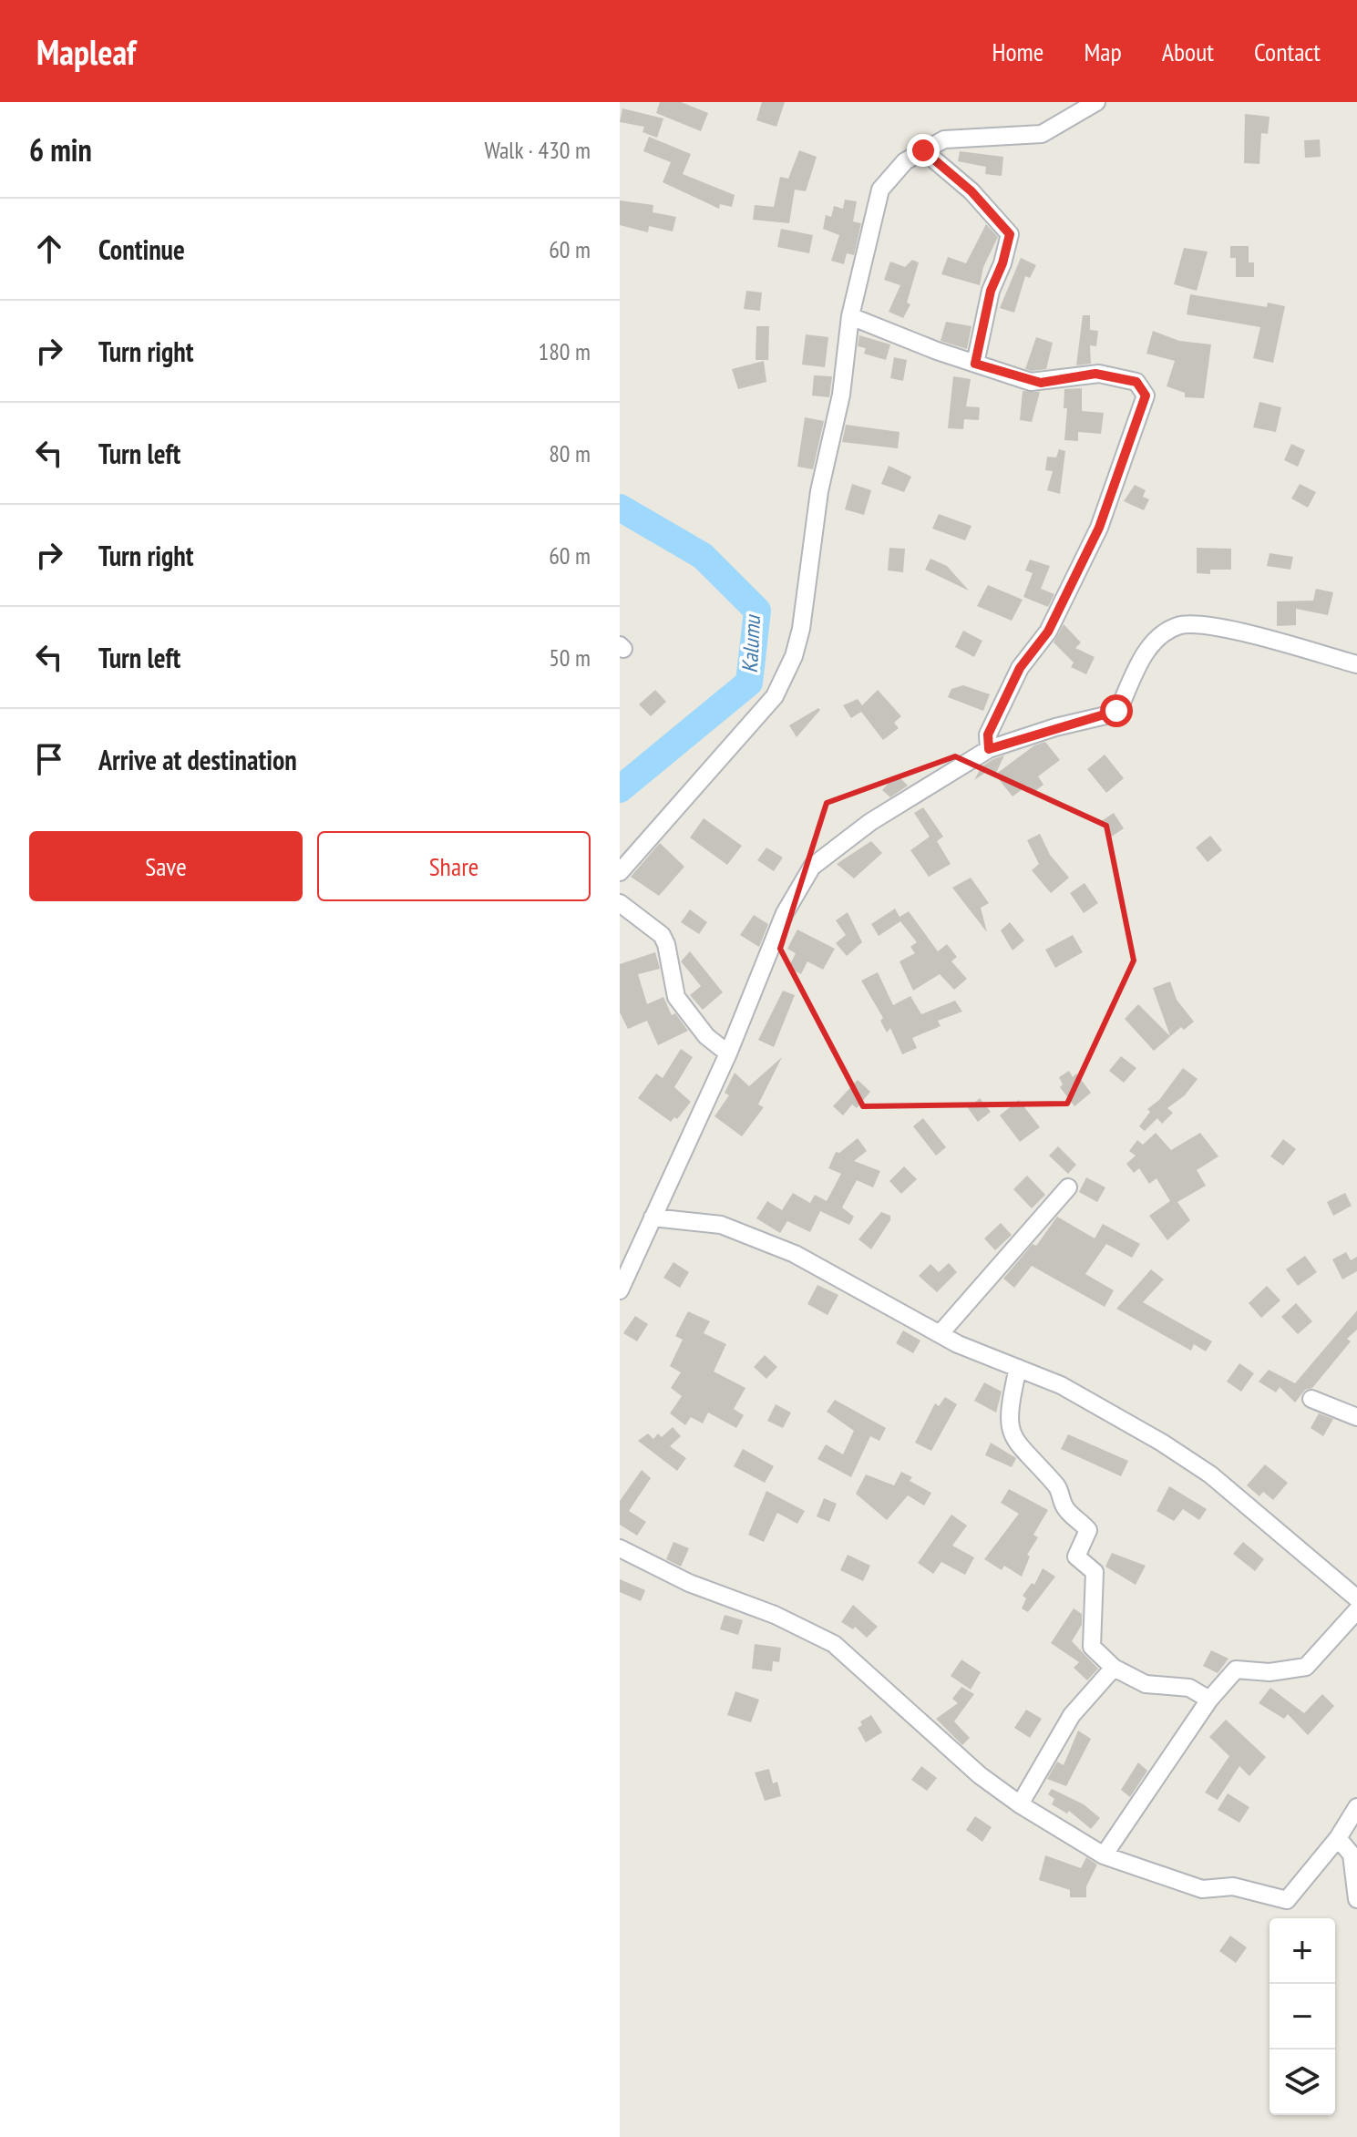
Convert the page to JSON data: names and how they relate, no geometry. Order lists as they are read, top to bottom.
{
  "water": ["Kalumu"],
  "page": {
    "header": "Mapleaf",
    "nav": [
      "Home",
      "Map",
      "About",
      "Contact"
    ],
    "heading": ["6 min", "Walk · 430 m"],
    "list": [
      ["Continue", "60 m"],
      ["Turn right", "180 m"],
      ["Turn left", "80 m"],
      ["Turn right", "60 m"],
      ["Turn left", "50 m"],
      "Arrive at destination"
    ],
    "buttons": ["Save", "Share"],
    "map_buttons": ["+", "−"]
  }
}
